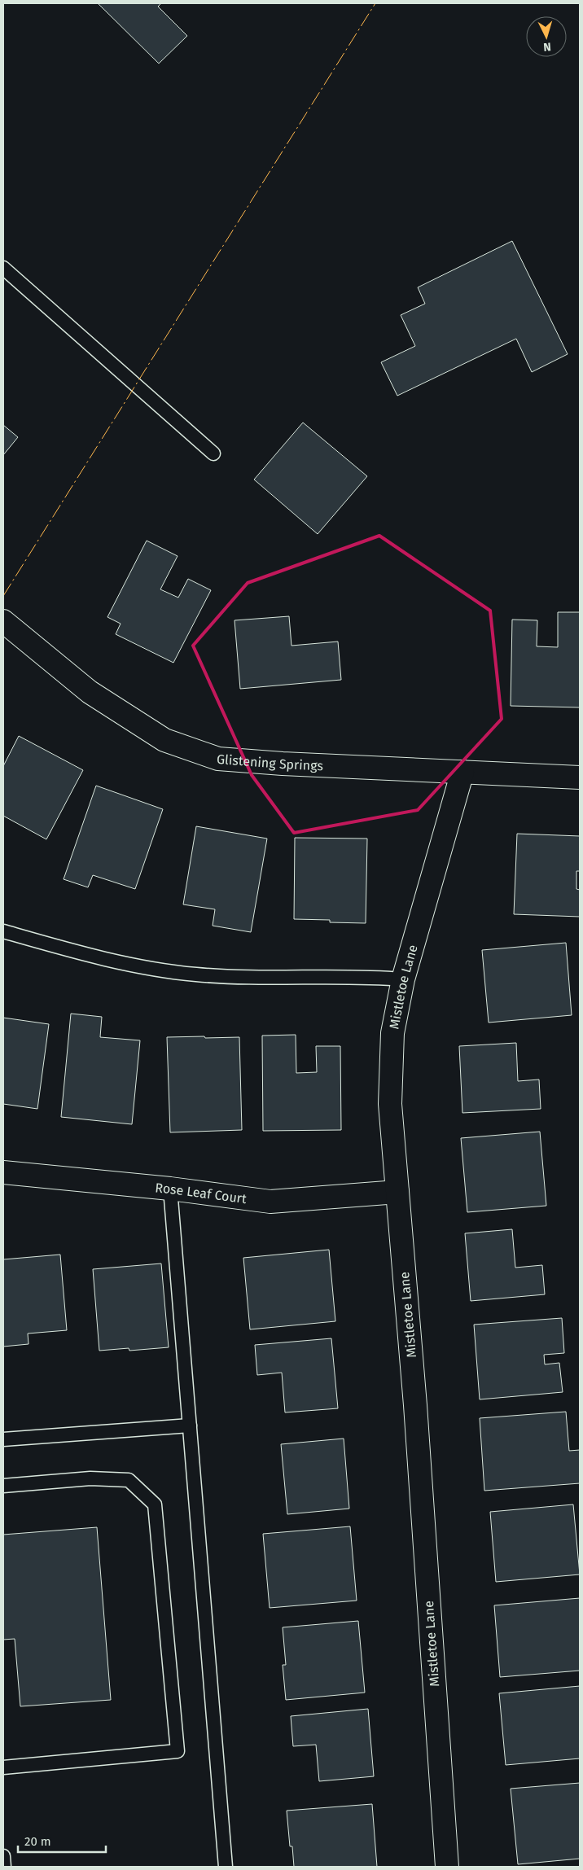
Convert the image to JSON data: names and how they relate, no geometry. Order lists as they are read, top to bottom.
{
  "streets": {
    "street": ["Glistening Springs", "Mistletoe Lane", "Rose Leaf Court"]
  },
  "crossings": [
    ["Glistening Springs", "Mistletoe Lane"],
    ["Mistletoe Lane", "Rose Leaf Court"]
  ],
  "scale_bar": "20 m",
  "north": "bottom"
}
